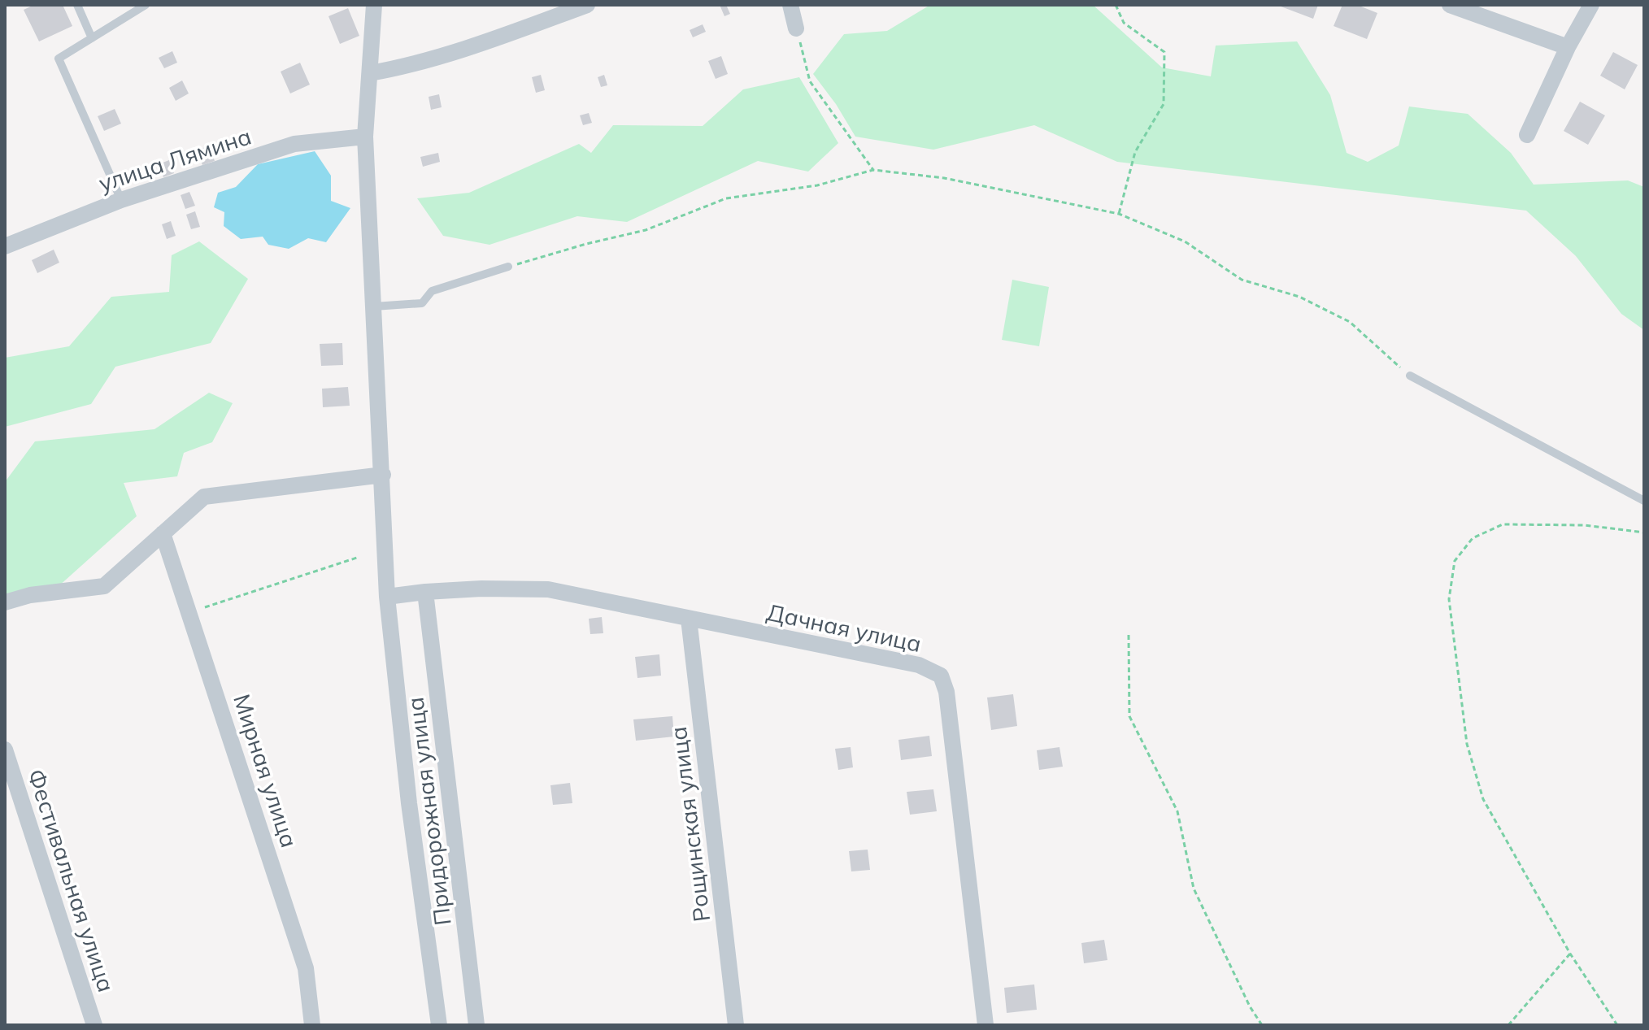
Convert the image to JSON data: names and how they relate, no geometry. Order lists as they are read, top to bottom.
{
  "streets": {
    "street": [
      "улица Лямина",
      "Дачная улица",
      "Мирная улица",
      "Придорожная улица",
      "Рощинская улица",
      "Фестивальная улица"
    ]
  },
  "crossings": [
    ["Дачная улица", "Придорожная улица"],
    ["Дачная улица", "Рощинская улица"]
  ]
}
